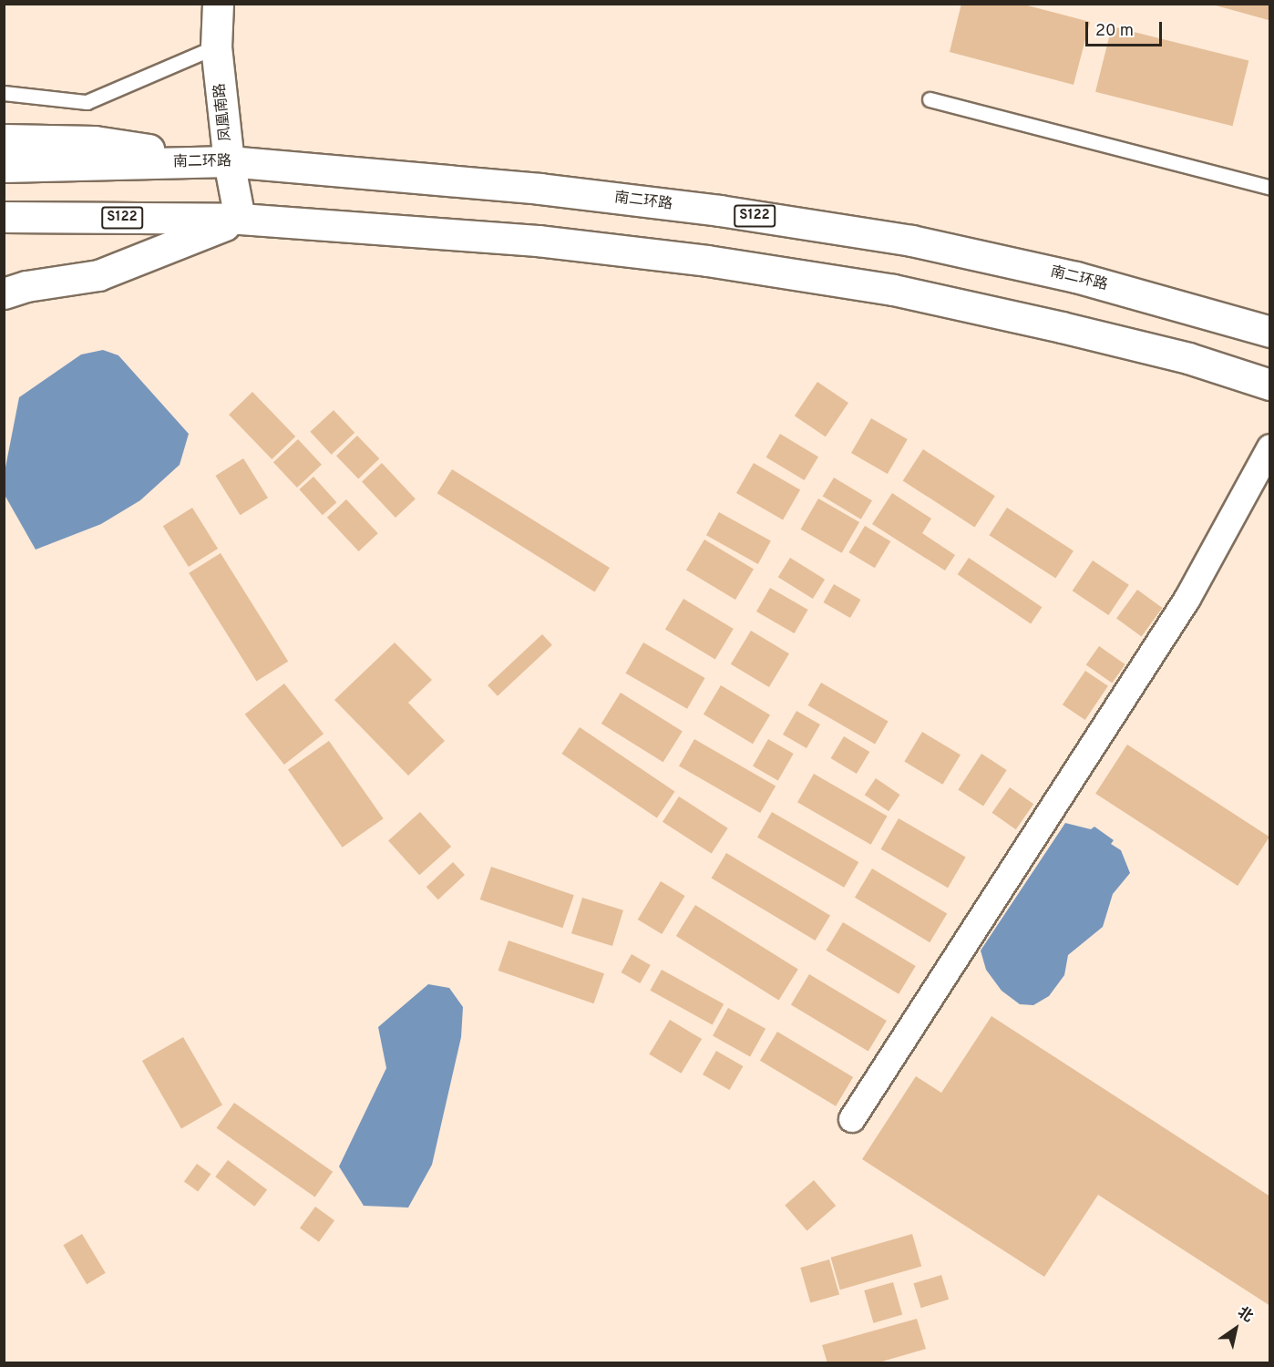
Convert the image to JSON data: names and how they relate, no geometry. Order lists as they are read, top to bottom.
{
  "streets": {
    "main road": ["凤凰南路", "南二环路", "S122"]
  },
  "crossings": [
    ["凤凰南路", "南二环路"],
    ["凤凰南路", "S122"]
  ],
  "scale_bar": "20 m",
  "north": "top right"
}
